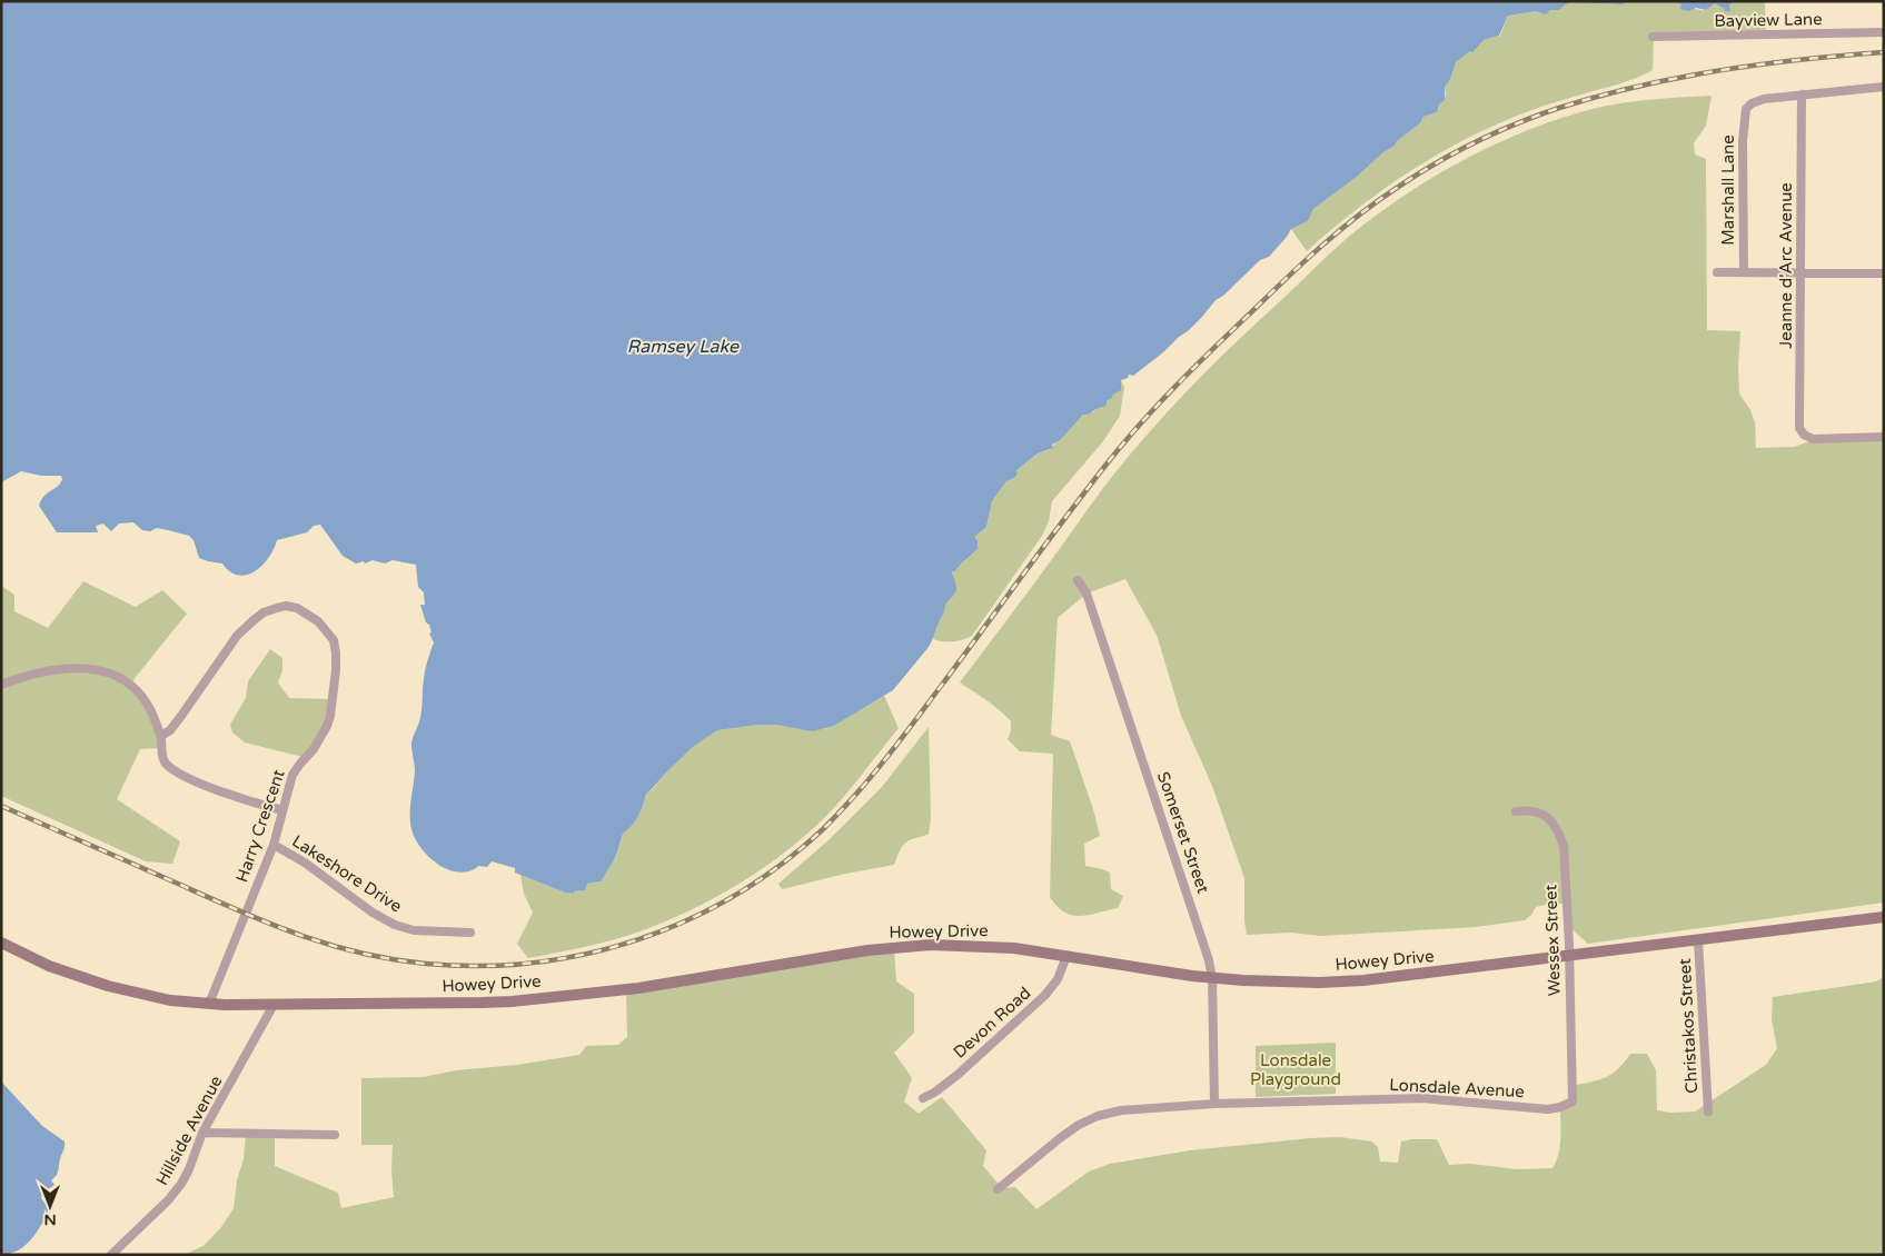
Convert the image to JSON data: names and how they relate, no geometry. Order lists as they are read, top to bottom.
{
  "streets": {
    "main road": ["Howey Drive"],
    "street": [
      "Bayview Lane",
      "Marshall Lane",
      "Jeanne d'Arc Avenue",
      "Harry Crescent",
      "Somerset Street",
      "Lakeshore Drive",
      "Wessex Street",
      "Devon Road",
      "Christakos Street",
      "Lonsdale Avenue",
      "Hillside Avenue"
    ]
  },
  "crossings": [
    ["Marshall Lane", "Jeanne d'Arc Avenue"],
    ["Harry Crescent", "Lakeshore Drive"],
    ["Harry Crescent", "Howey Drive"],
    ["Somerset Street", "Howey Drive"],
    ["Somerset Street", "Lonsdale Avenue"],
    ["Howey Drive", "Wessex Street"],
    ["Howey Drive", "Devon Road"],
    ["Howey Drive", "Christakos Street"],
    ["Howey Drive", "Hillside Avenue"],
    ["Wessex Street", "Lonsdale Avenue"]
  ],
  "water": ["Ramsey Lake"],
  "parks": ["Lonsdale Playground"],
  "north": "bottom"
}
